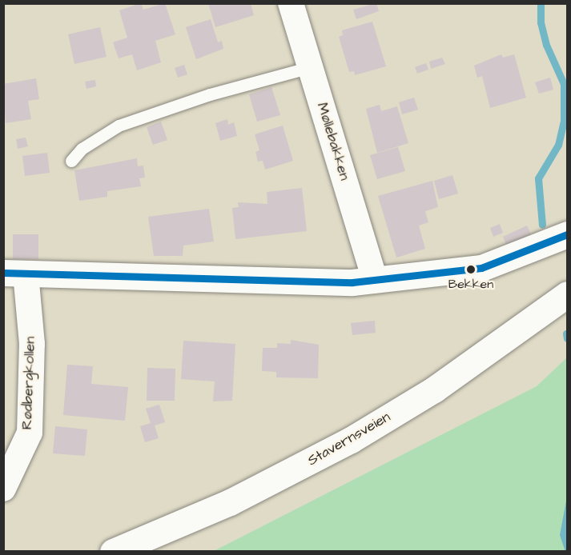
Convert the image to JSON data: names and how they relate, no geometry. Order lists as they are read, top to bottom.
{
  "streets": {
    "street": ["Møllebakken", "Rødbergkollen", "Stavernsveien"]
  },
  "places": ["Bekken"]
}
